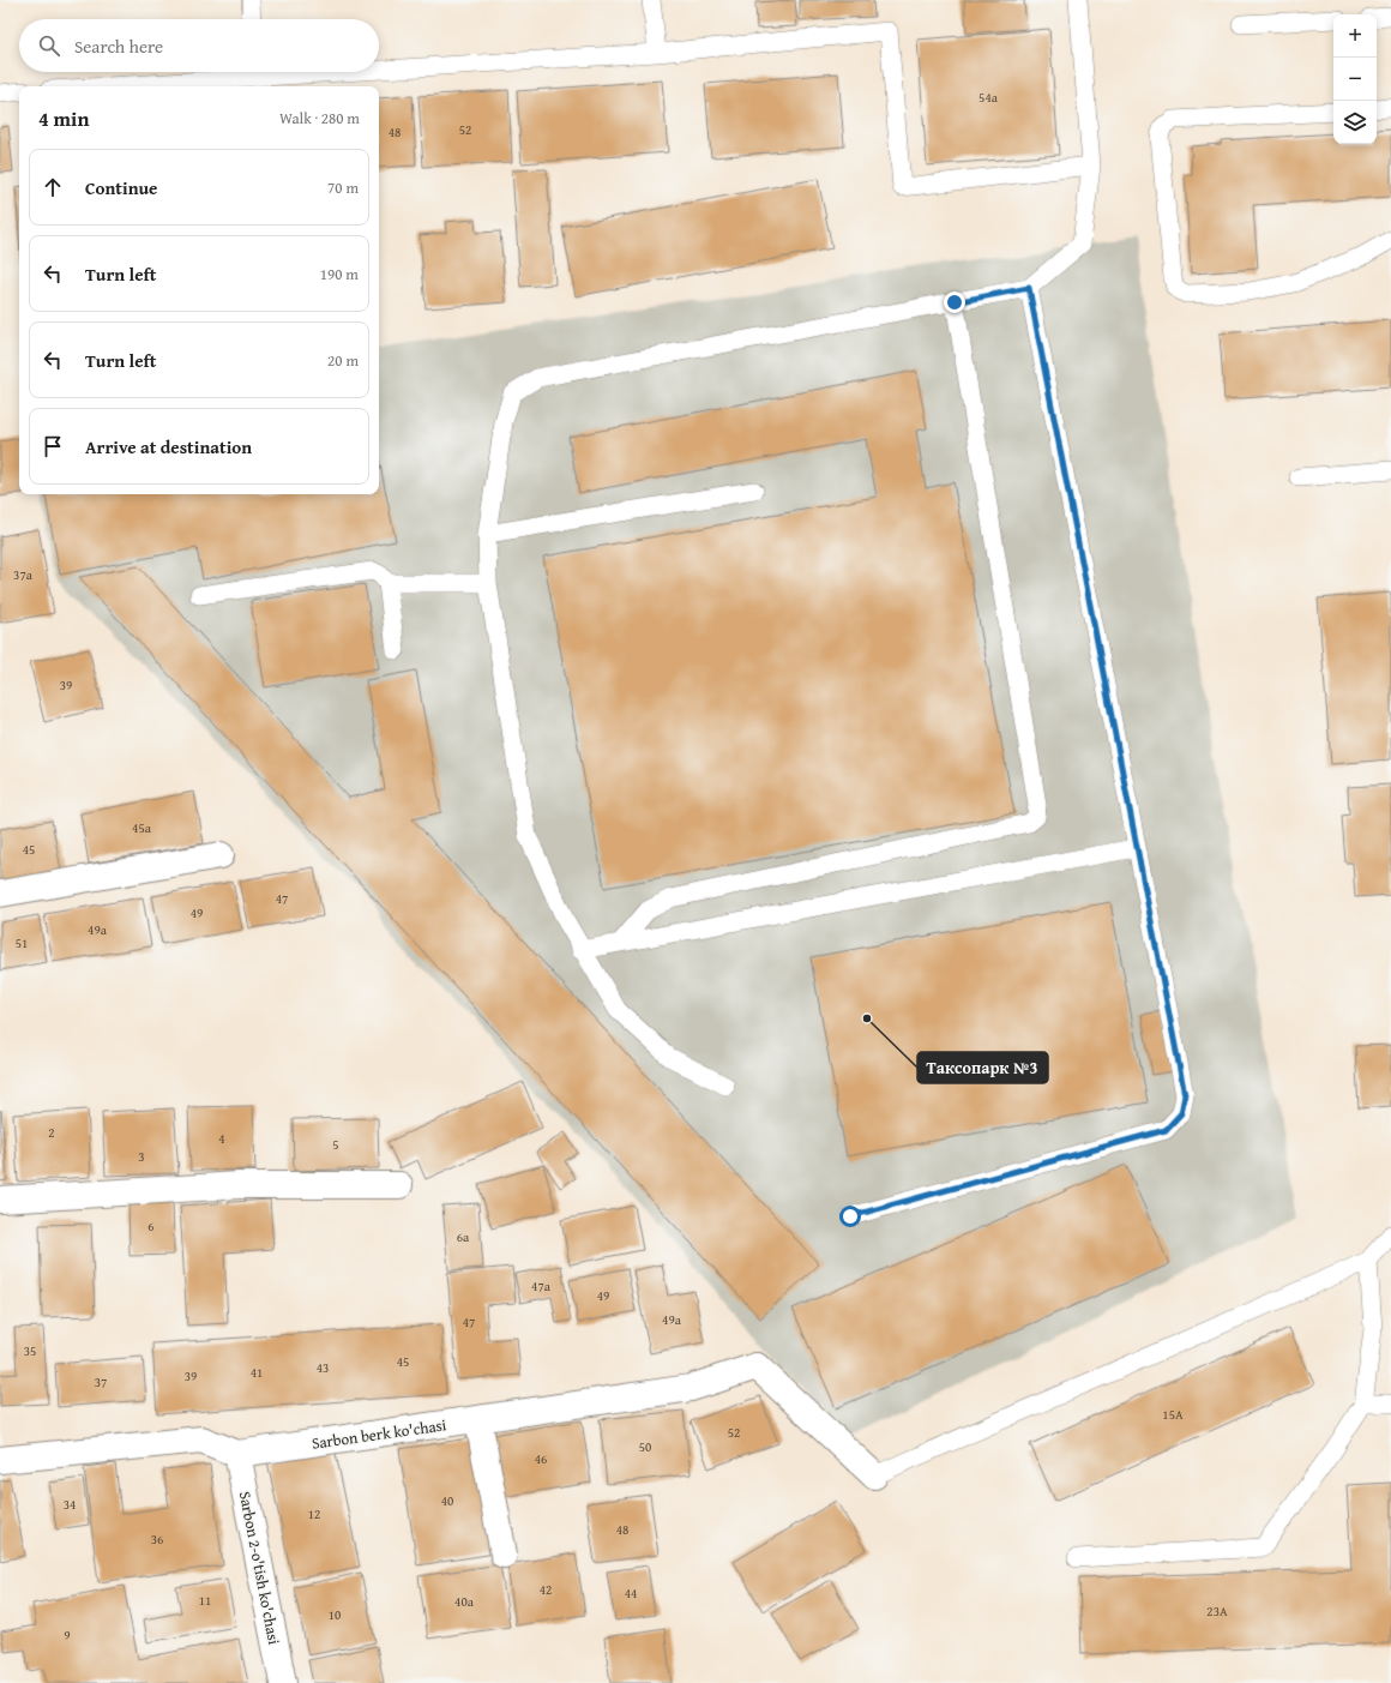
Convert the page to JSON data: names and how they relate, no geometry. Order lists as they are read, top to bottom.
{
  "streets": {
    "street": ["Sarbon berk ko'chasi", "Sarbon 2-o'tish ko'chasi"]
  },
  "crossings": [
    ["Sarbon berk ko'chasi", "Sarbon 2-o'tish ko'chasi"]
  ],
  "places": ["Таксопарк №3"],
  "house_numbers": [
    "54a",
    "52",
    "48",
    "37a",
    "39",
    "45a",
    "45",
    "47",
    "49",
    "49a",
    "51",
    "2",
    "4",
    "5",
    "3",
    "6",
    "6a",
    "47a",
    "49",
    "49a",
    "47",
    "35",
    "45",
    "43",
    "41",
    "39",
    "37",
    "15A",
    "52",
    "50",
    "46",
    "40",
    "34",
    "12",
    "48",
    "36",
    "42",
    "44",
    "11",
    "40a",
    "23A",
    "10",
    "9"
  ],
  "page": {
    "map_buttons": ["+", "−"],
    "search": "Search here",
    "heading": ["4 min", "Walk · 280 m"],
    "list": [
      ["Continue", "70 m"],
      ["Turn left", "190 m"],
      ["Turn left", "20 m"],
      "Arrive at destination"
    ]
  }
}
